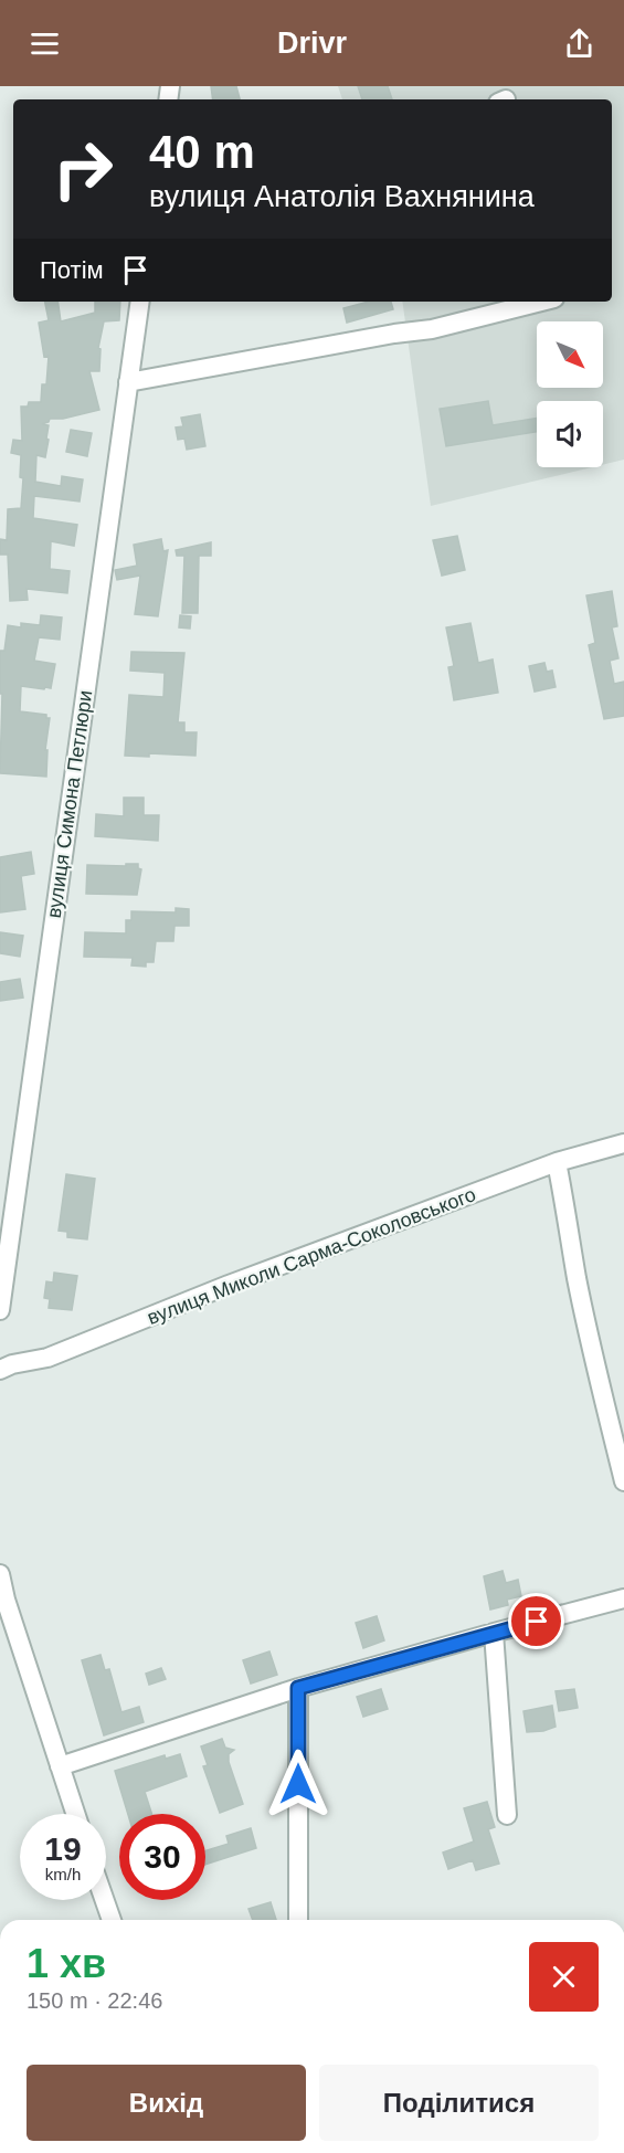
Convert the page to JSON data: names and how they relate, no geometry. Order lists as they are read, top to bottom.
{
  "streets": {
    "street": ["вулиця Симона Петлюри", "вулиця Миколи Сарма-Соколовського"]
  },
  "north": "bottom right",
  "page": {
    "header": "Drivr",
    "turn": ["40 m", "вулиця Анатолія Вахнянина"],
    "then": "Потім",
    "speed": "19 km/h",
    "limit": "30",
    "heading": ["1 хв", "150 m · 22:46"],
    "buttons": ["Вихід", "Поділитися"]
  }
}
